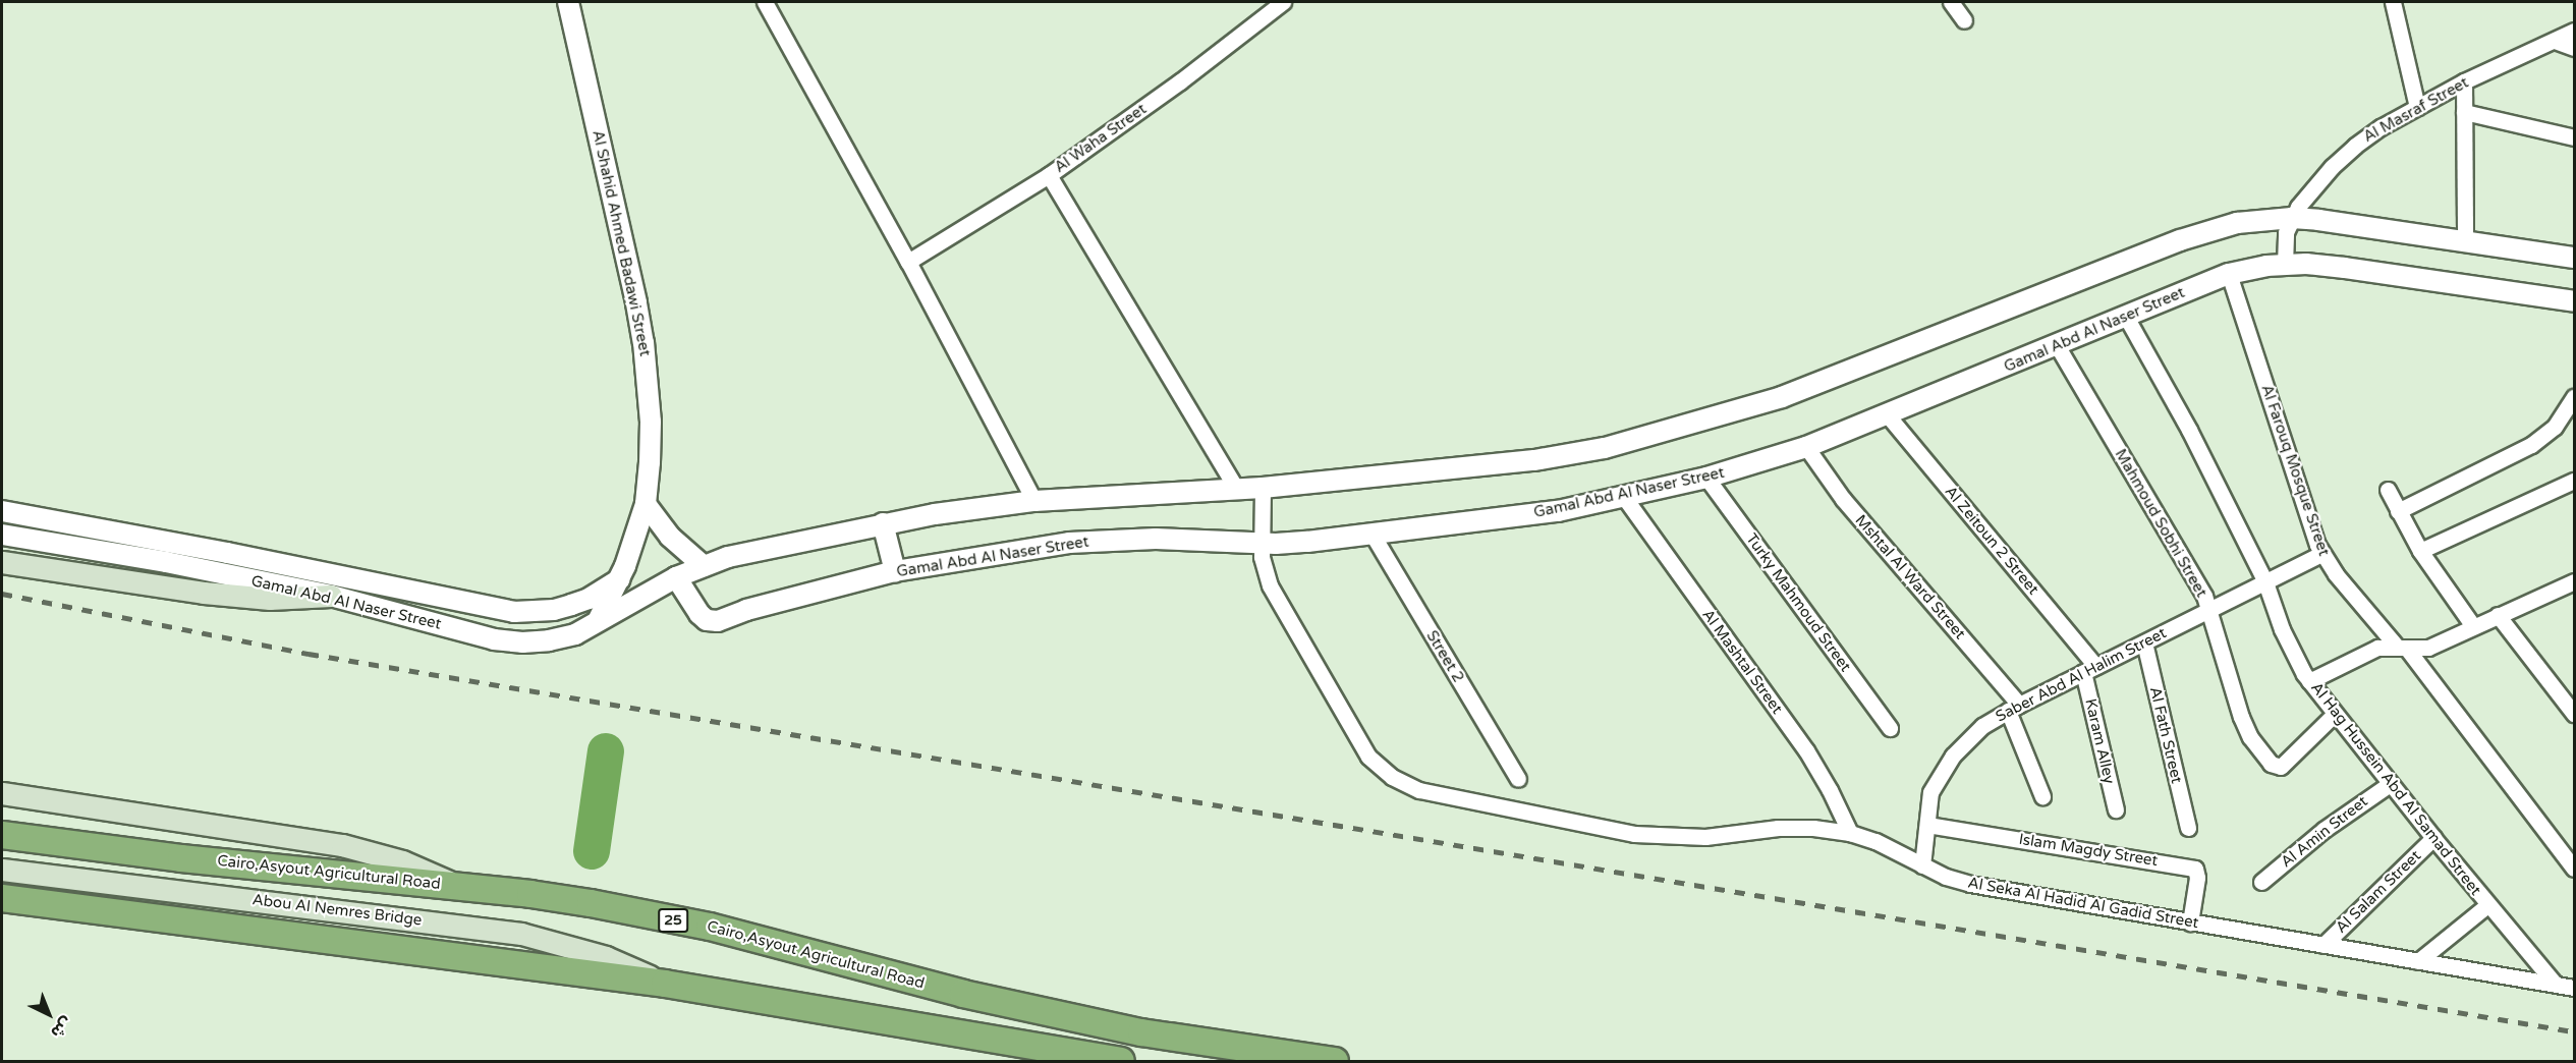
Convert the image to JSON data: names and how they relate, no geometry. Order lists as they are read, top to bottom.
{
  "streets": {
    "highway": ["Cairo,Asyout Agricultural Road", "25"],
    "main road": ["Abou Al Nemres Bridge"],
    "street": [
      "Al Masraf Street",
      "Al Waha Street",
      "Al Shahid Ahmed Badawi Street",
      "Gamal Abd Al Naser Street",
      "Al Farouq Mosque Street",
      "Mahmoud Sobhi Street",
      "Al Zeitoun 2 Street",
      "Mshtal Al Ward Street",
      "Turky Mahmoud Street",
      "Street 2",
      "Al Mashtal Street",
      "Saber Abd Al Halim Street",
      "Al Fath Street",
      "Karam Alley",
      "Al Hag Hussein Abd Al Samad Street",
      "Al Amin Street",
      "Islam Magdy Street",
      "Al Salam Street",
      "Al Seka Al Hadid Al Gadid Street"
    ]
  },
  "crossings": [
    ["Al Masraf Street", "Gamal Abd Al Naser Street"],
    ["Al Shahid Ahmed Badawi Street", "Gamal Abd Al Naser Street"],
    ["Gamal Abd Al Naser Street", "Al Farouq Mosque Street"],
    ["Gamal Abd Al Naser Street", "Mahmoud Sobhi Street"],
    ["Gamal Abd Al Naser Street", "Al Zeitoun 2 Street"],
    ["Gamal Abd Al Naser Street", "Mshtal Al Ward Street"],
    ["Gamal Abd Al Naser Street", "Turky Mahmoud Street"],
    ["Gamal Abd Al Naser Street", "Street 2"],
    ["Gamal Abd Al Naser Street", "Al Mashtal Street"],
    ["Gamal Abd Al Naser Street", "Al Hag Hussein Abd Al Samad Street"],
    ["Gamal Abd Al Naser Street", "Al Seka Al Hadid Al Gadid Street"],
    ["Al Farouq Mosque Street", "Saber Abd Al Halim Street"],
    ["Mahmoud Sobhi Street", "Saber Abd Al Halim Street"],
    ["Mahmoud Sobhi Street", "Al Hag Hussein Abd Al Samad Street"],
    ["Al Zeitoun 2 Street", "Saber Abd Al Halim Street"],
    ["Al Zeitoun 2 Street", "Karam Alley"],
    ["Mshtal Al Ward Street", "Saber Abd Al Halim Street"],
    ["Al Mashtal Street", "Al Seka Al Hadid Al Gadid Street"],
    ["Saber Abd Al Halim Street", "Al Fath Street"],
    ["Saber Abd Al Halim Street", "Karam Alley"],
    ["Saber Abd Al Halim Street", "Al Hag Hussein Abd Al Samad Street"],
    ["Saber Abd Al Halim Street", "Islam Magdy Street"],
    ["Saber Abd Al Halim Street", "Al Seka Al Hadid Al Gadid Street"],
    ["Al Hag Hussein Abd Al Samad Street", "Al Amin Street"],
    ["Al Hag Hussein Abd Al Samad Street", "Al Salam Street"],
    ["Al Hag Hussein Abd Al Samad Street", "Al Seka Al Hadid Al Gadid Street"],
    ["Islam Magdy Street", "Al Seka Al Hadid Al Gadid Street"],
    ["Al Salam Street", "Al Seka Al Hadid Al Gadid Street"]
  ],
  "north": "bottom right"
}
